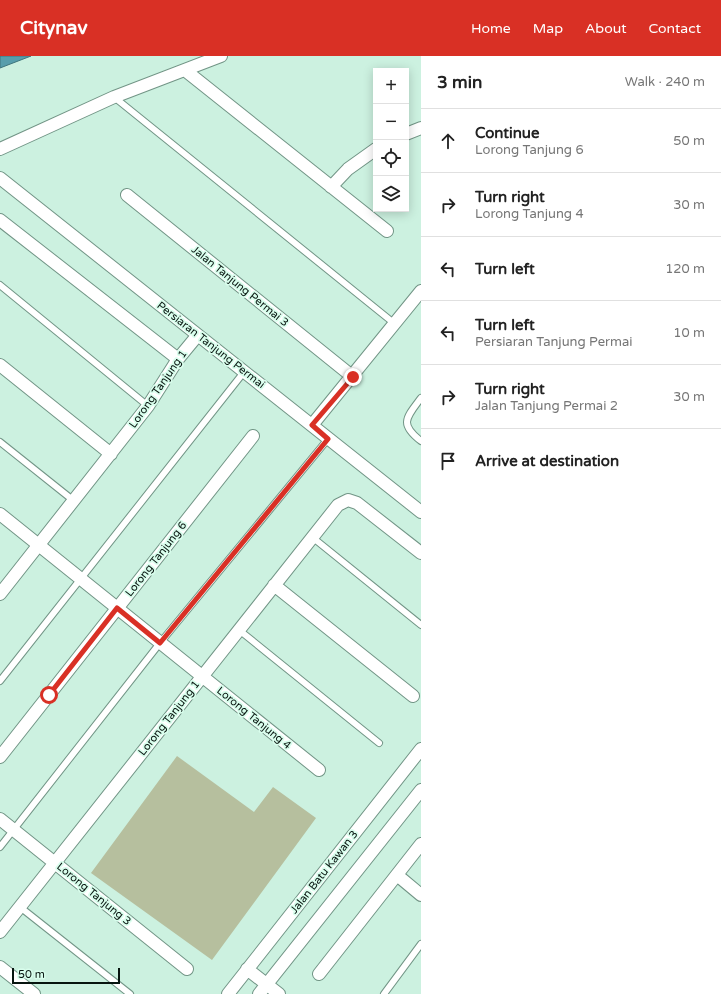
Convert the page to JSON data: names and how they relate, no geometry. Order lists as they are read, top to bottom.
{
  "streets": {
    "street": [
      "Jalan Tanjung Permai 3",
      "Persiaran Tanjung Permai",
      "Lorong Tanjung 1",
      "Lorong Tanjung 6",
      "Lorong Tanjung 4",
      "Jalan Batu Kawan 3",
      "Lorong Tanjung 3"
    ]
  },
  "crossings": [
    ["Persiaran Tanjung Permai", "Lorong Tanjung 1"],
    ["Lorong Tanjung 1", "Lorong Tanjung 4"],
    ["Lorong Tanjung 1", "Lorong Tanjung 3"],
    ["Lorong Tanjung 6", "Lorong Tanjung 4"]
  ],
  "scale_bar": "50 m",
  "page": {
    "header": "Citynav",
    "nav": [
      "Home",
      "Map",
      "About",
      "Contact"
    ],
    "heading": ["3 min", "Walk · 240 m"],
    "map_buttons": ["+", "−"],
    "list": [
      ["Continue", "Lorong Tanjung 6", "50 m"],
      ["Turn right", "Lorong Tanjung 4", "30 m"],
      ["Turn left", "120 m"],
      ["Turn left", "Persiaran Tanjung Permai", "10 m"],
      ["Turn right", "Jalan Tanjung Permai 2", "30 m"],
      "Arrive at destination"
    ],
    "scale": "50 m"
  }
}
